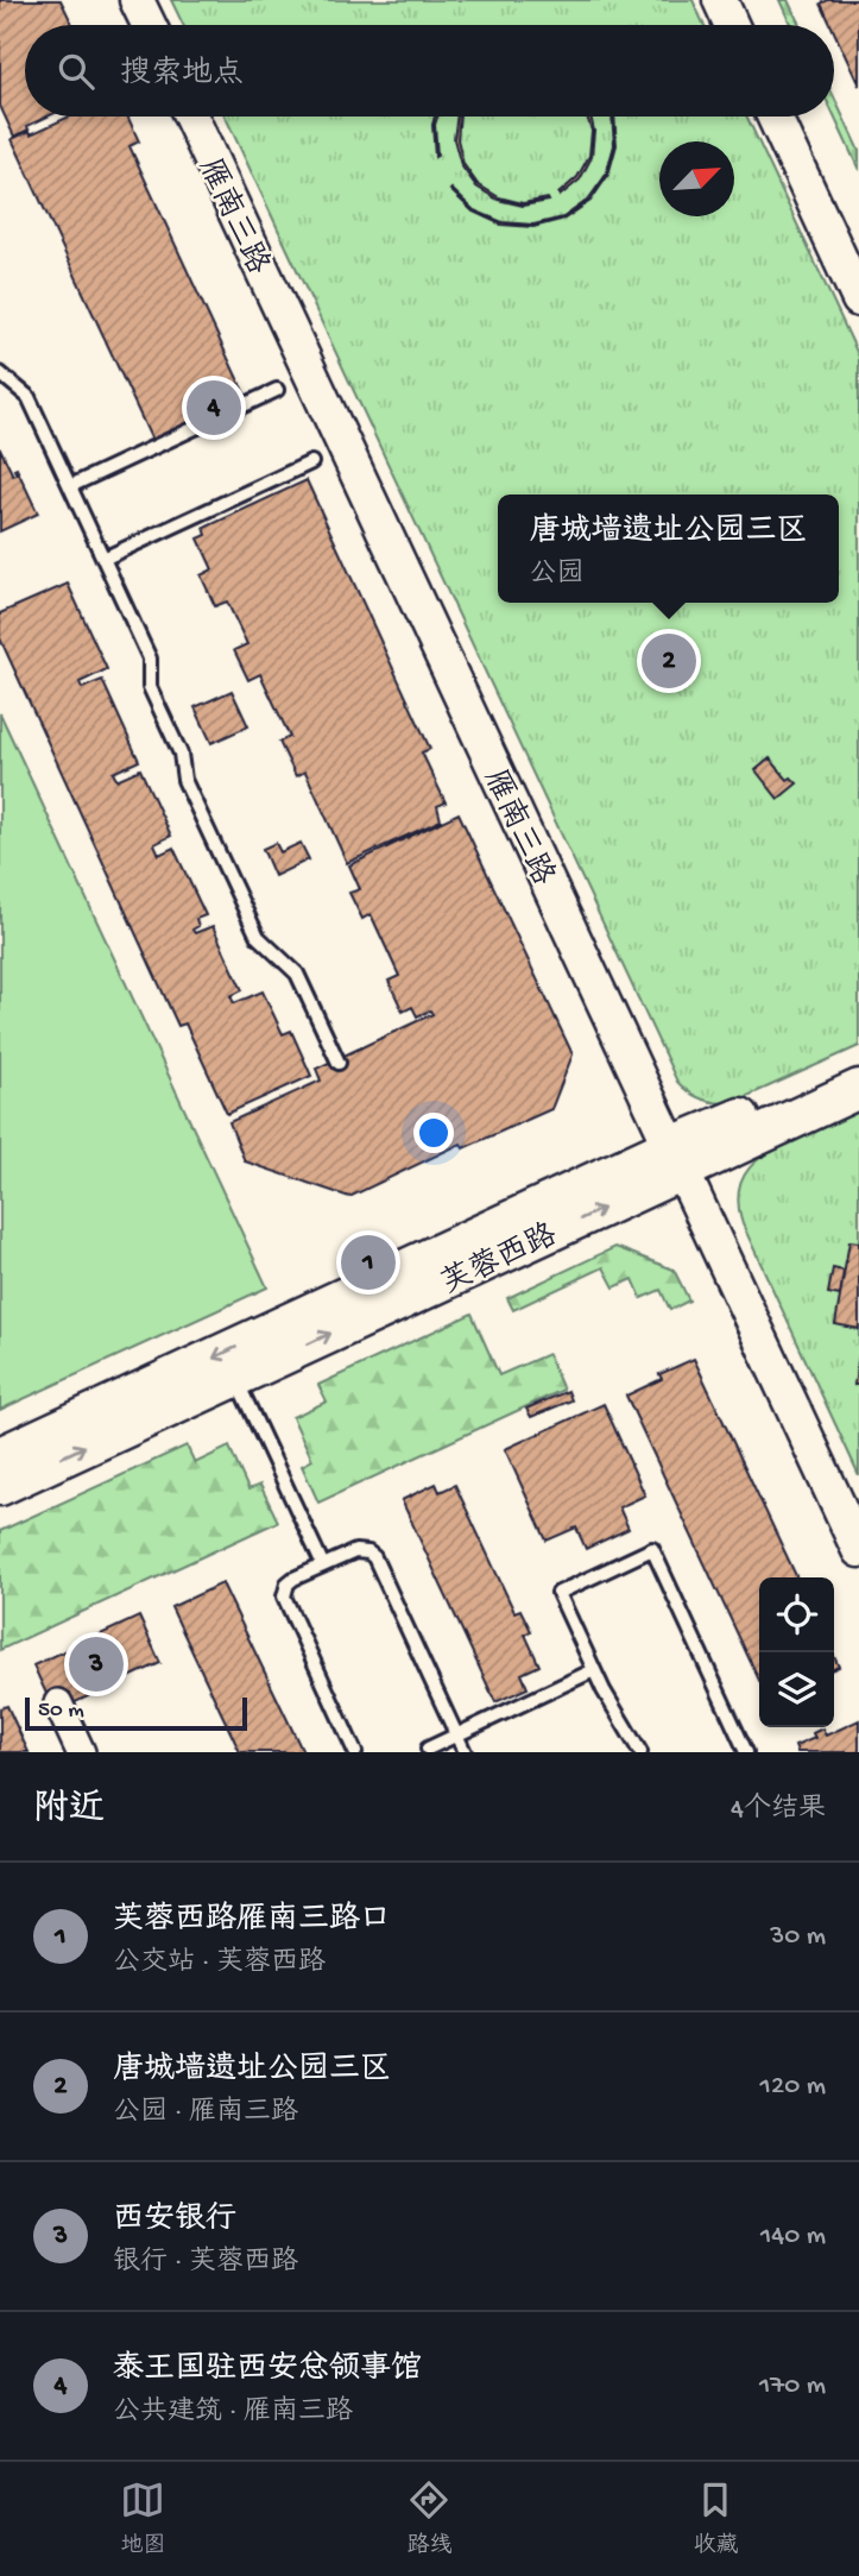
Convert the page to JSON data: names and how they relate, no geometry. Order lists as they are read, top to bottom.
{
  "streets": {
    "main road": ["芙蓉西路"],
    "street": ["雁南三路"]
  },
  "crossings": [
    ["雁南三路", "芙蓉西路"]
  ],
  "scale_bar": "50 m",
  "north": "top right",
  "page": {
    "search": "搜索地点",
    "pins": [
      "4",
      "2",
      "1",
      "3"
    ],
    "popup": ["唐城墙遗址公园三区", "公园"],
    "scale": "50 m",
    "heading": ["附近", "4个结果"],
    "list": [
      {
        "mark": "1",
        "name": "芙蓉西路雁南三路口",
        "note": "公交站 · 芙蓉西路",
        "value": "30 m"
      },
      {
        "mark": "2",
        "name": "唐城墙遗址公园三区",
        "note": "公园 · 雁南三路",
        "value": "120 m"
      },
      {
        "mark": "3",
        "name": "西安银行",
        "note": "银行 · 芙蓉西路",
        "value": "140 m"
      },
      {
        "mark": "4",
        "name": "泰王国驻西安总领事馆",
        "note": "公共建筑 · 雁南三路",
        "value": "170 m"
      }
    ],
    "nav": ["地图", "路线", "收藏"]
  }
}
